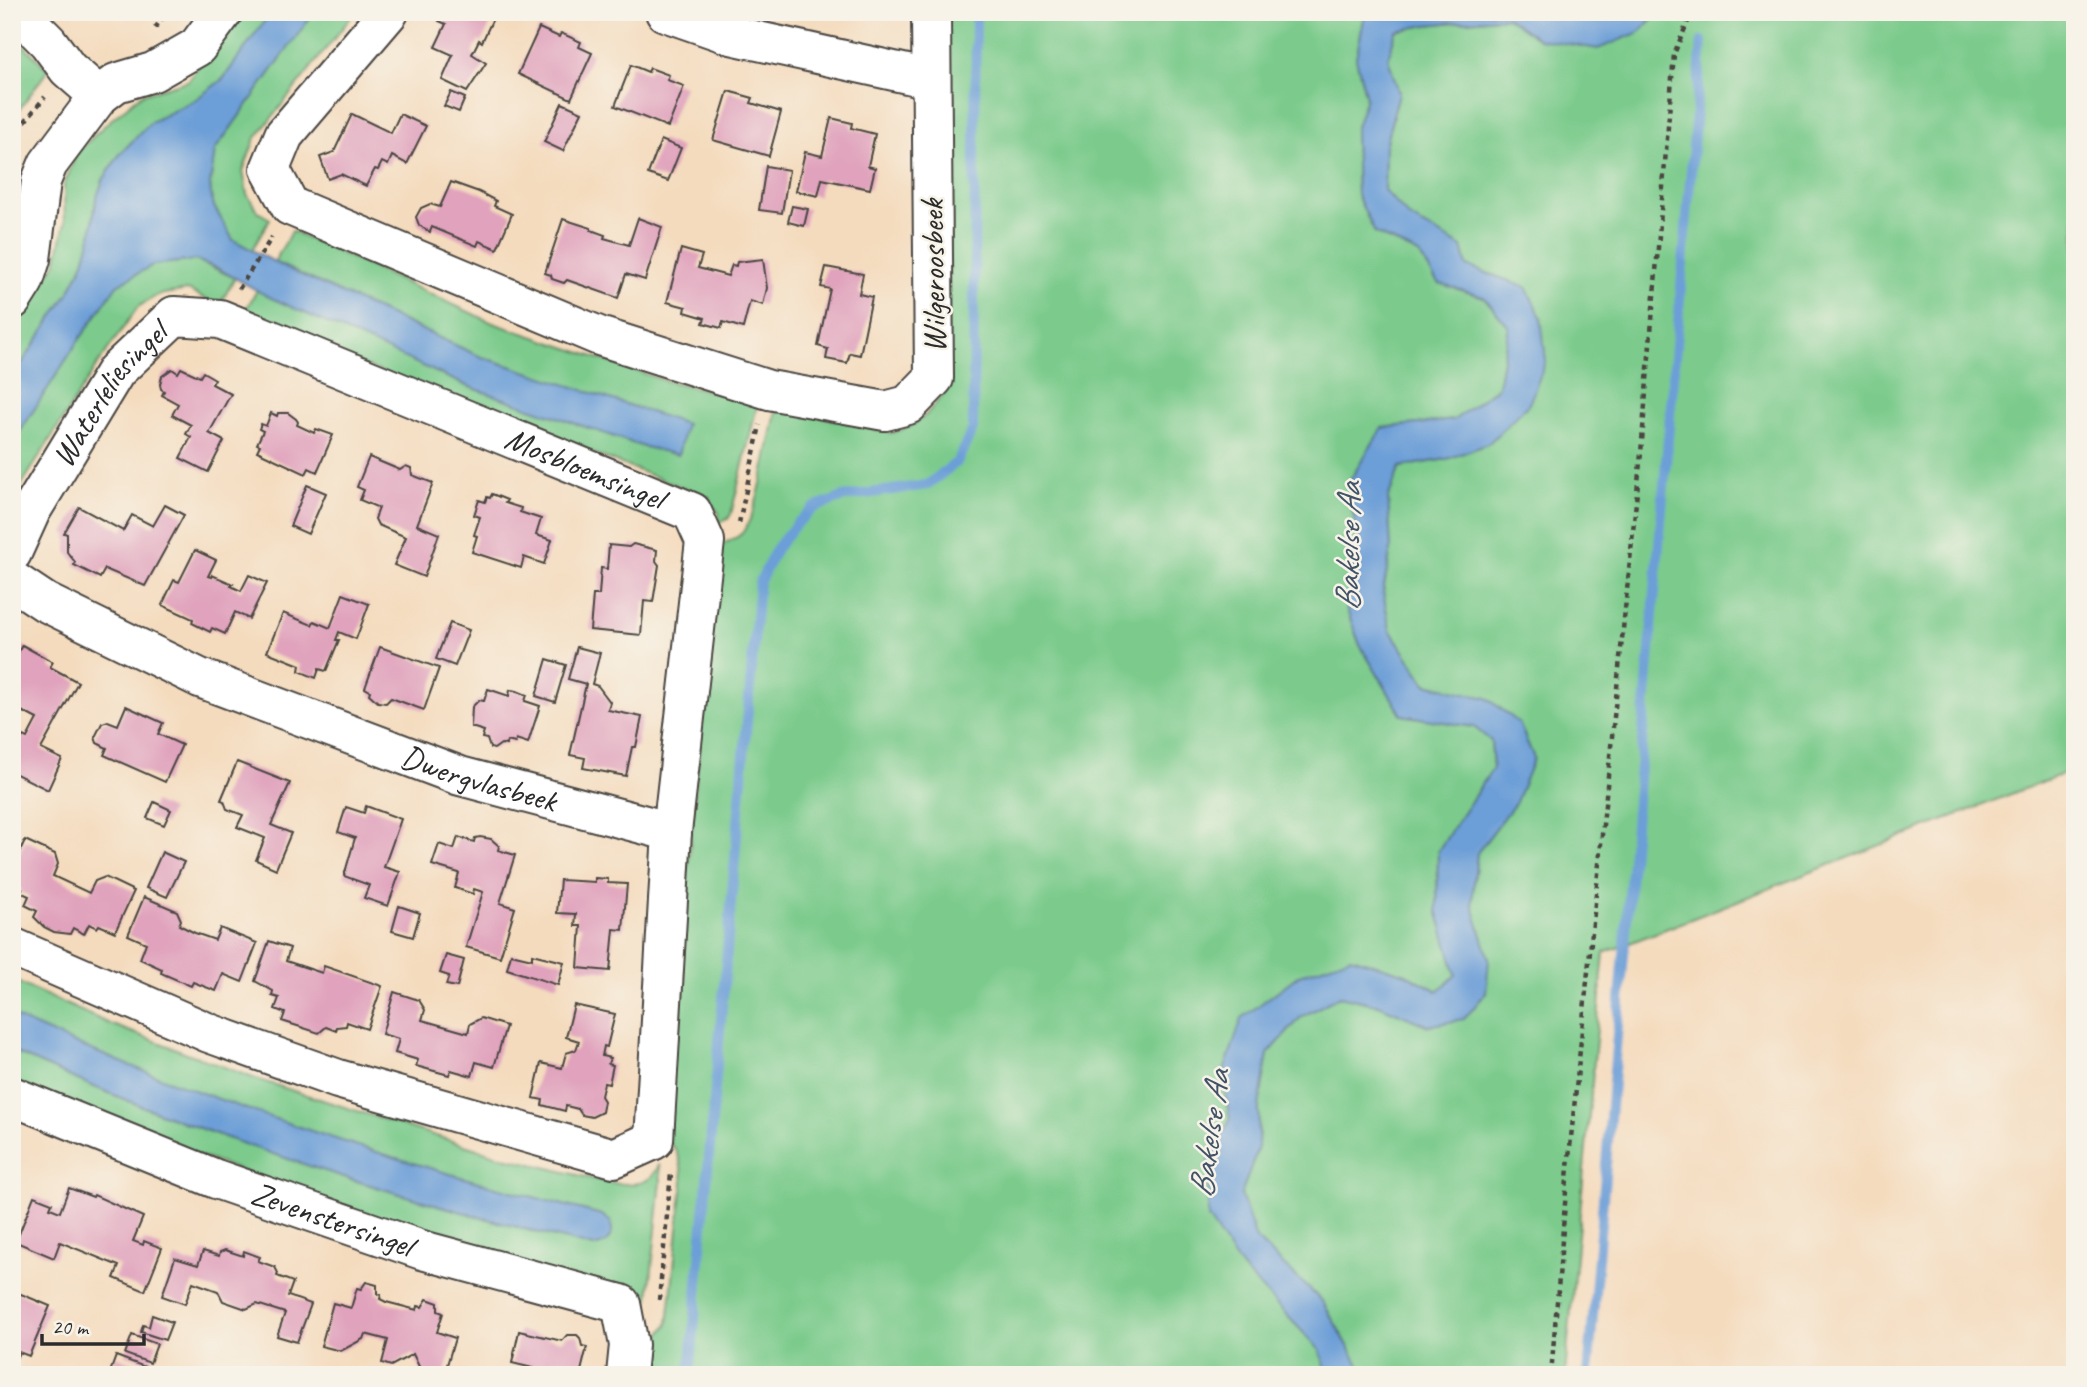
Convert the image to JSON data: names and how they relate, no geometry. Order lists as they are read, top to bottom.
{
  "streets": {
    "street": [
      "Wilgeroosbeek",
      "Waterleliesingel",
      "Mosbloemsingel",
      "Dwergvlasbeek",
      "Zevenstersingel"
    ]
  },
  "crossings": [
    ["Waterleliesingel", "Mosbloemsingel"]
  ],
  "water": ["Bakelse Aa"],
  "scale_bar": "20 m"
}
